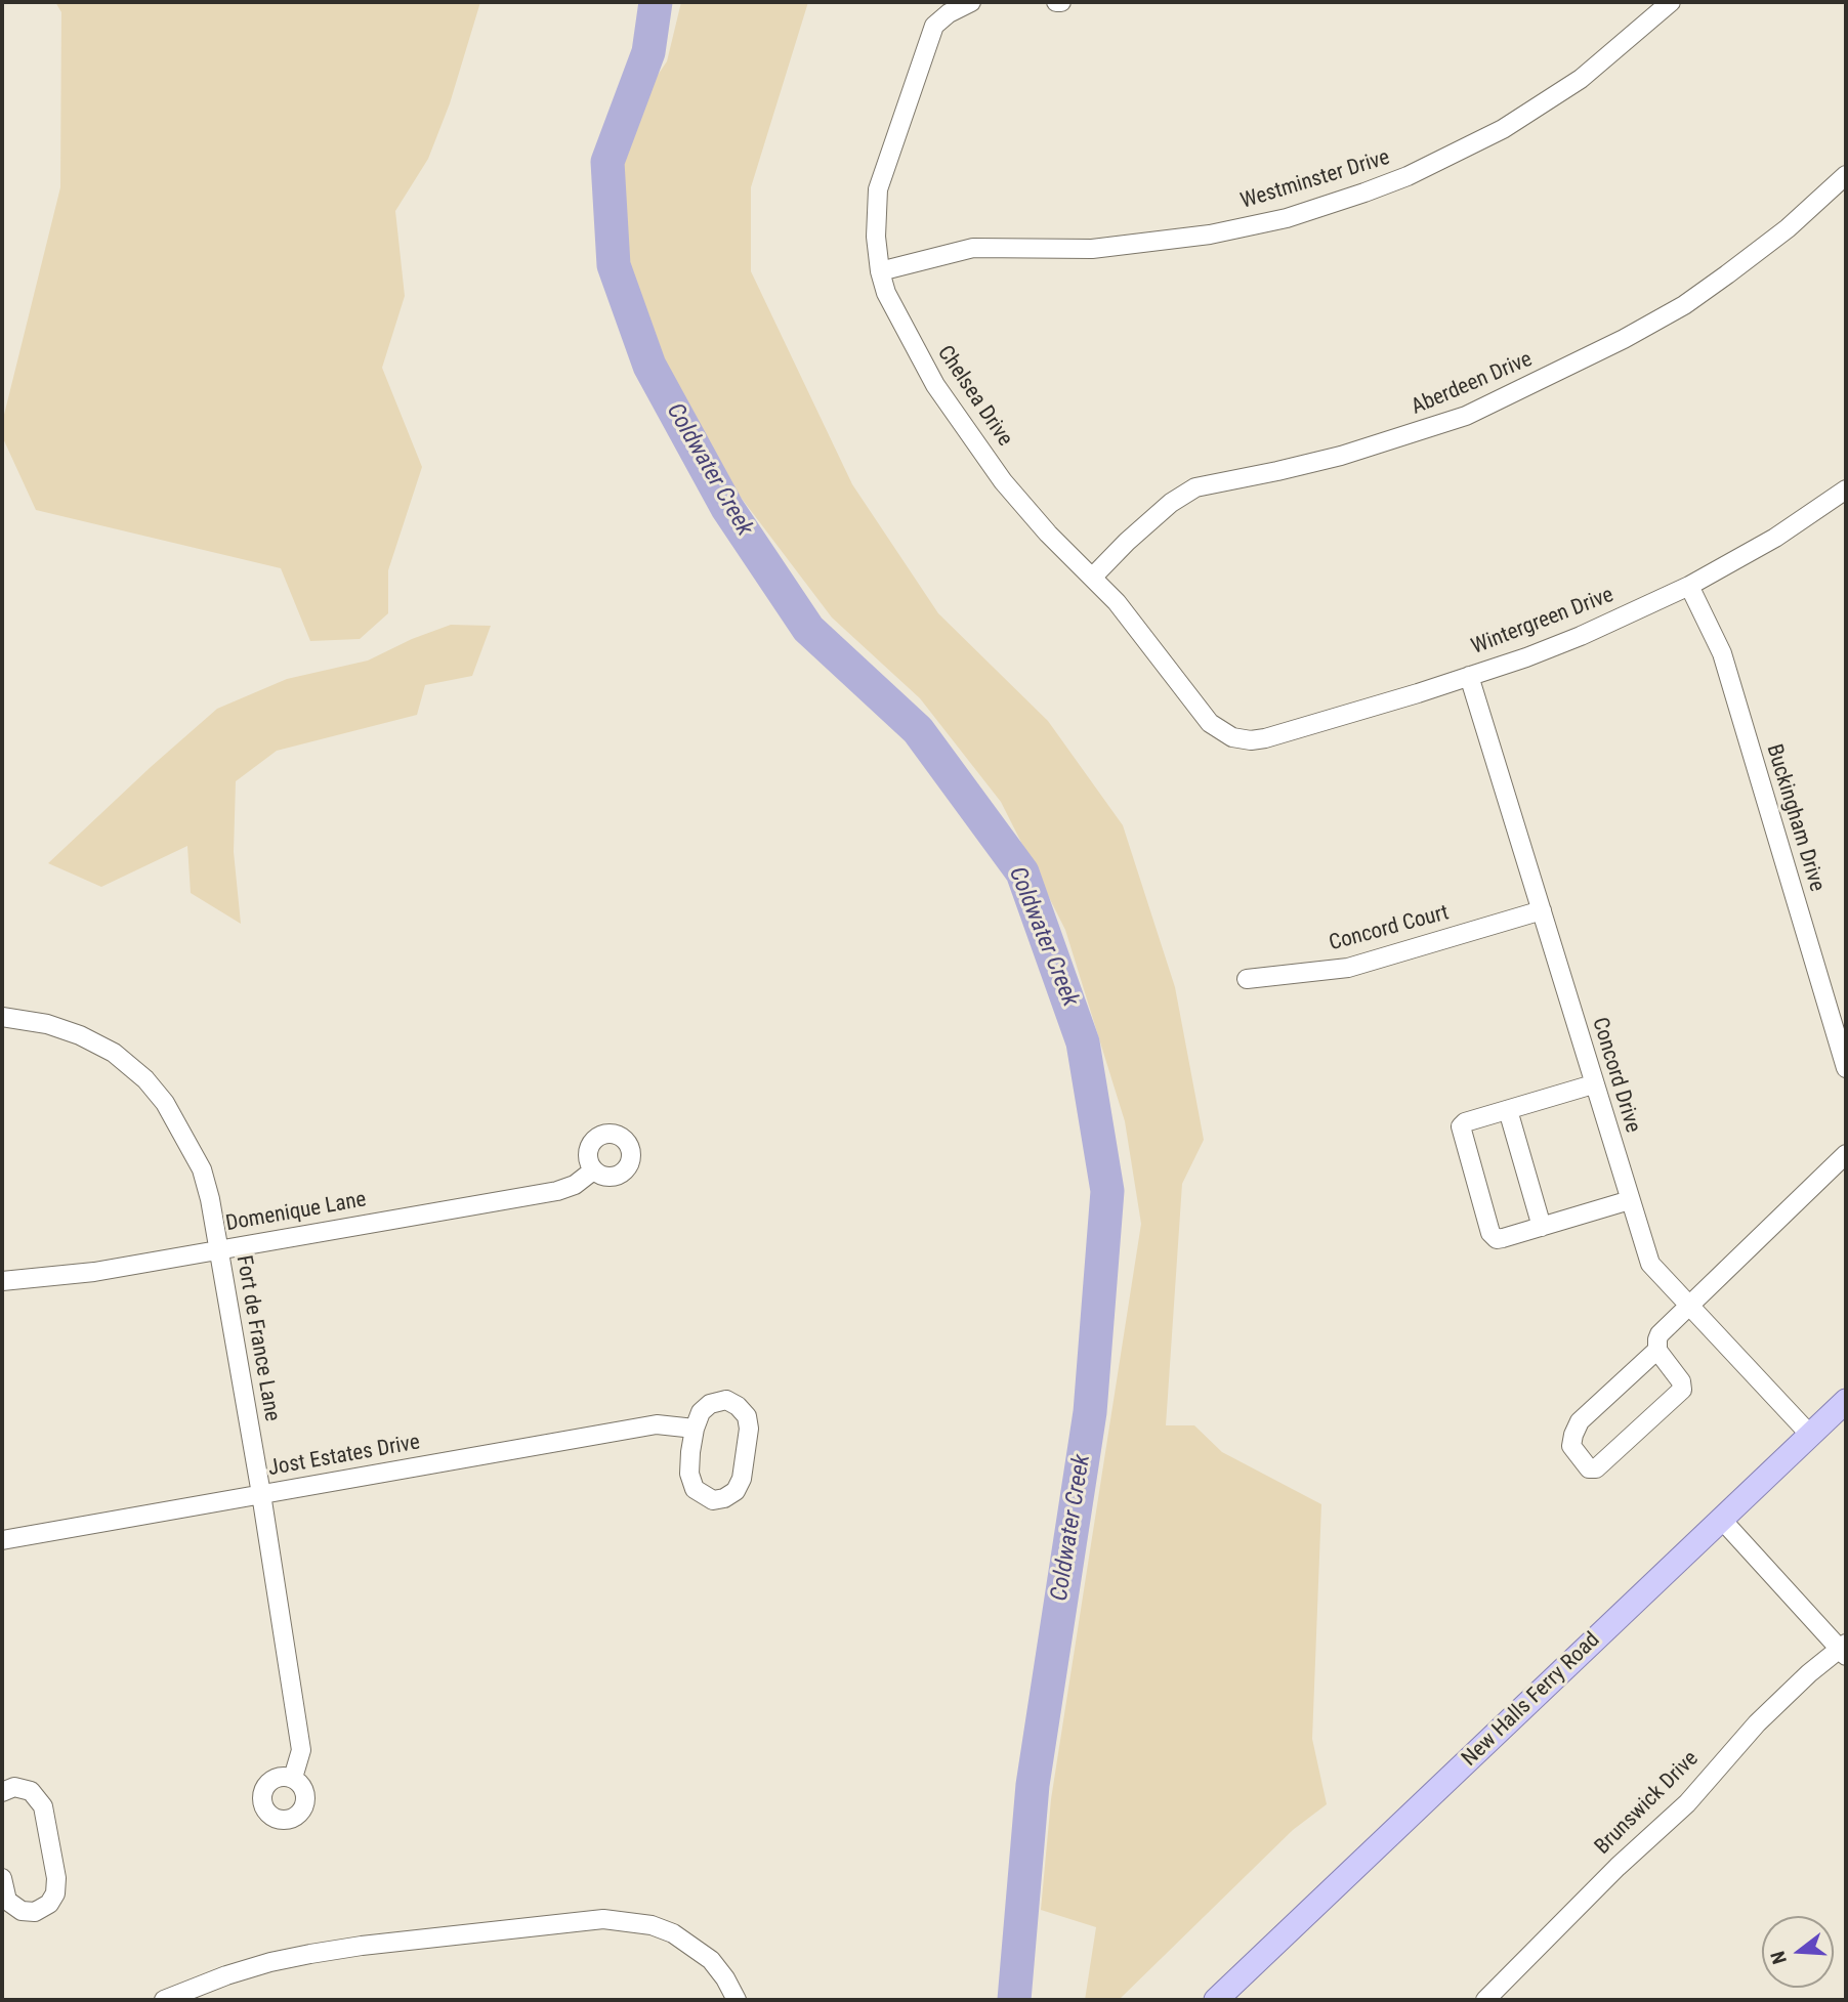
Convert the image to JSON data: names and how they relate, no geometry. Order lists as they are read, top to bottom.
{
  "streets": {
    "main road": ["New Halls Ferry Road"],
    "street": [
      "Westminster Drive",
      "Aberdeen Drive",
      "Chelsea Drive",
      "Wintergreen Drive",
      "Buckingham Drive",
      "Concord Court",
      "Concord Drive",
      "Domenique Lane",
      "Fort de France Lane",
      "Jost Estates Drive",
      "Brunswick Drive"
    ]
  },
  "crossings": [
    ["Westminster Drive", "Chelsea Drive"],
    ["Aberdeen Drive", "Chelsea Drive"],
    ["Chelsea Drive", "Wintergreen Drive"],
    ["Wintergreen Drive", "Buckingham Drive"],
    ["Wintergreen Drive", "Concord Drive"],
    ["Concord Court", "Concord Drive"],
    ["Concord Drive", "New Halls Ferry Road"],
    ["Domenique Lane", "Fort de France Lane"],
    ["Fort de France Lane", "Jost Estates Drive"]
  ],
  "water": ["Coldwater Creek"],
  "north": "left"
}
